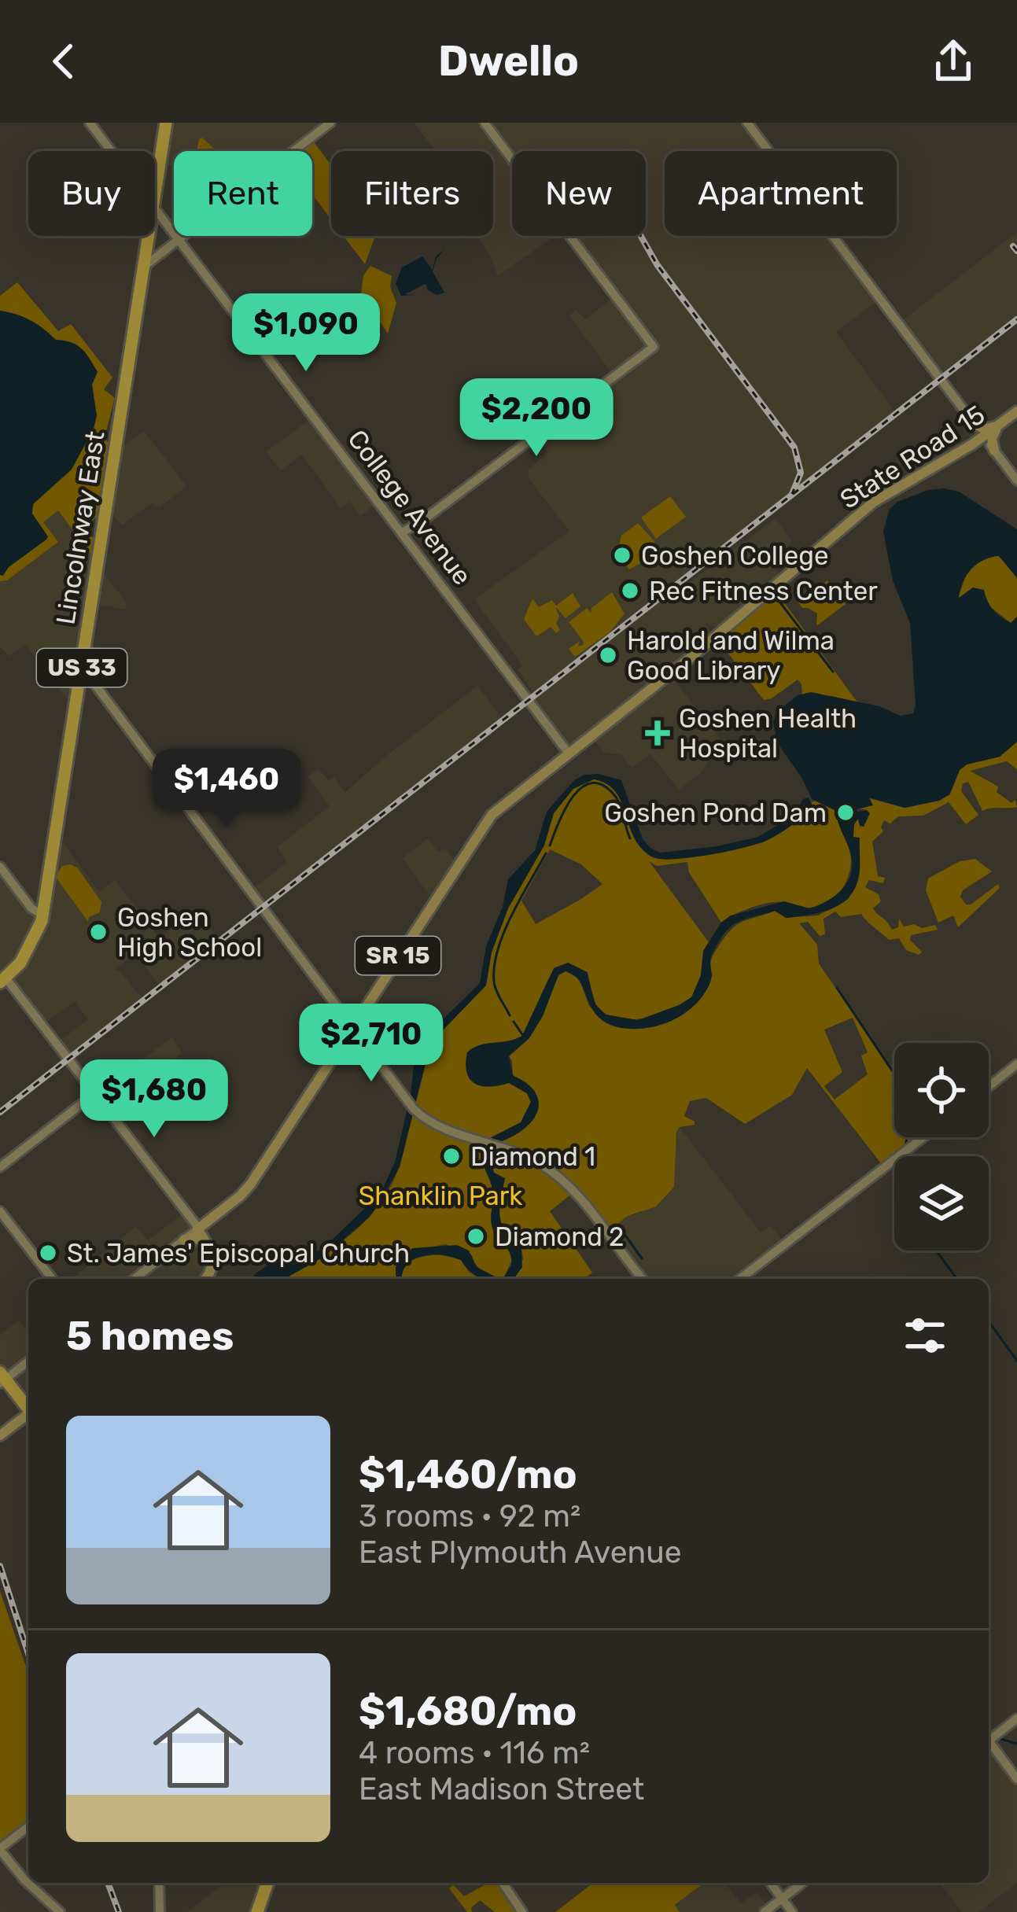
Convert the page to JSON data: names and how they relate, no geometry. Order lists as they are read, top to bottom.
{
  "streets": {
    "highway": ["Lincolnway East", "US 33"],
    "main road": ["State Road 15", "College Avenue", "SR 15"]
  },
  "crossings": [
    ["State Road 15", "College Avenue"],
    ["State Road 15", "SR 15"],
    ["College Avenue", "Lincolnway East"],
    ["College Avenue", "SR 15"]
  ],
  "parks": ["Shanklin Park"],
  "places": {
    "other": [
      "Goshen College",
      "Rec Fitness Center",
      "Harold and Wilma Good Library",
      "Goshen Pond Dam",
      "Goshen High School",
      "Diamond 1",
      "Diamond 2",
      "St. James' Episcopal Church"
    ],
    "health": ["Goshen Health Hospital"]
  },
  "page": {
    "header": "Dwello",
    "chip": [
      "Buy",
      "Rent",
      "Filters",
      "New",
      "Apartment"
    ],
    "price": [
      "$1,090",
      "$2,200",
      "$1,460",
      "$2,710",
      "$1,680"
    ],
    "heading": "5 homes",
    "list": [
      {
        "name": "$1,460/mo",
        "note": "3 rooms · 92 m² · East Plymouth Avenue"
      },
      {
        "name": "$1,680/mo",
        "note": "4 rooms · 116 m² · East Madison Street"
      }
    ]
  }
}
